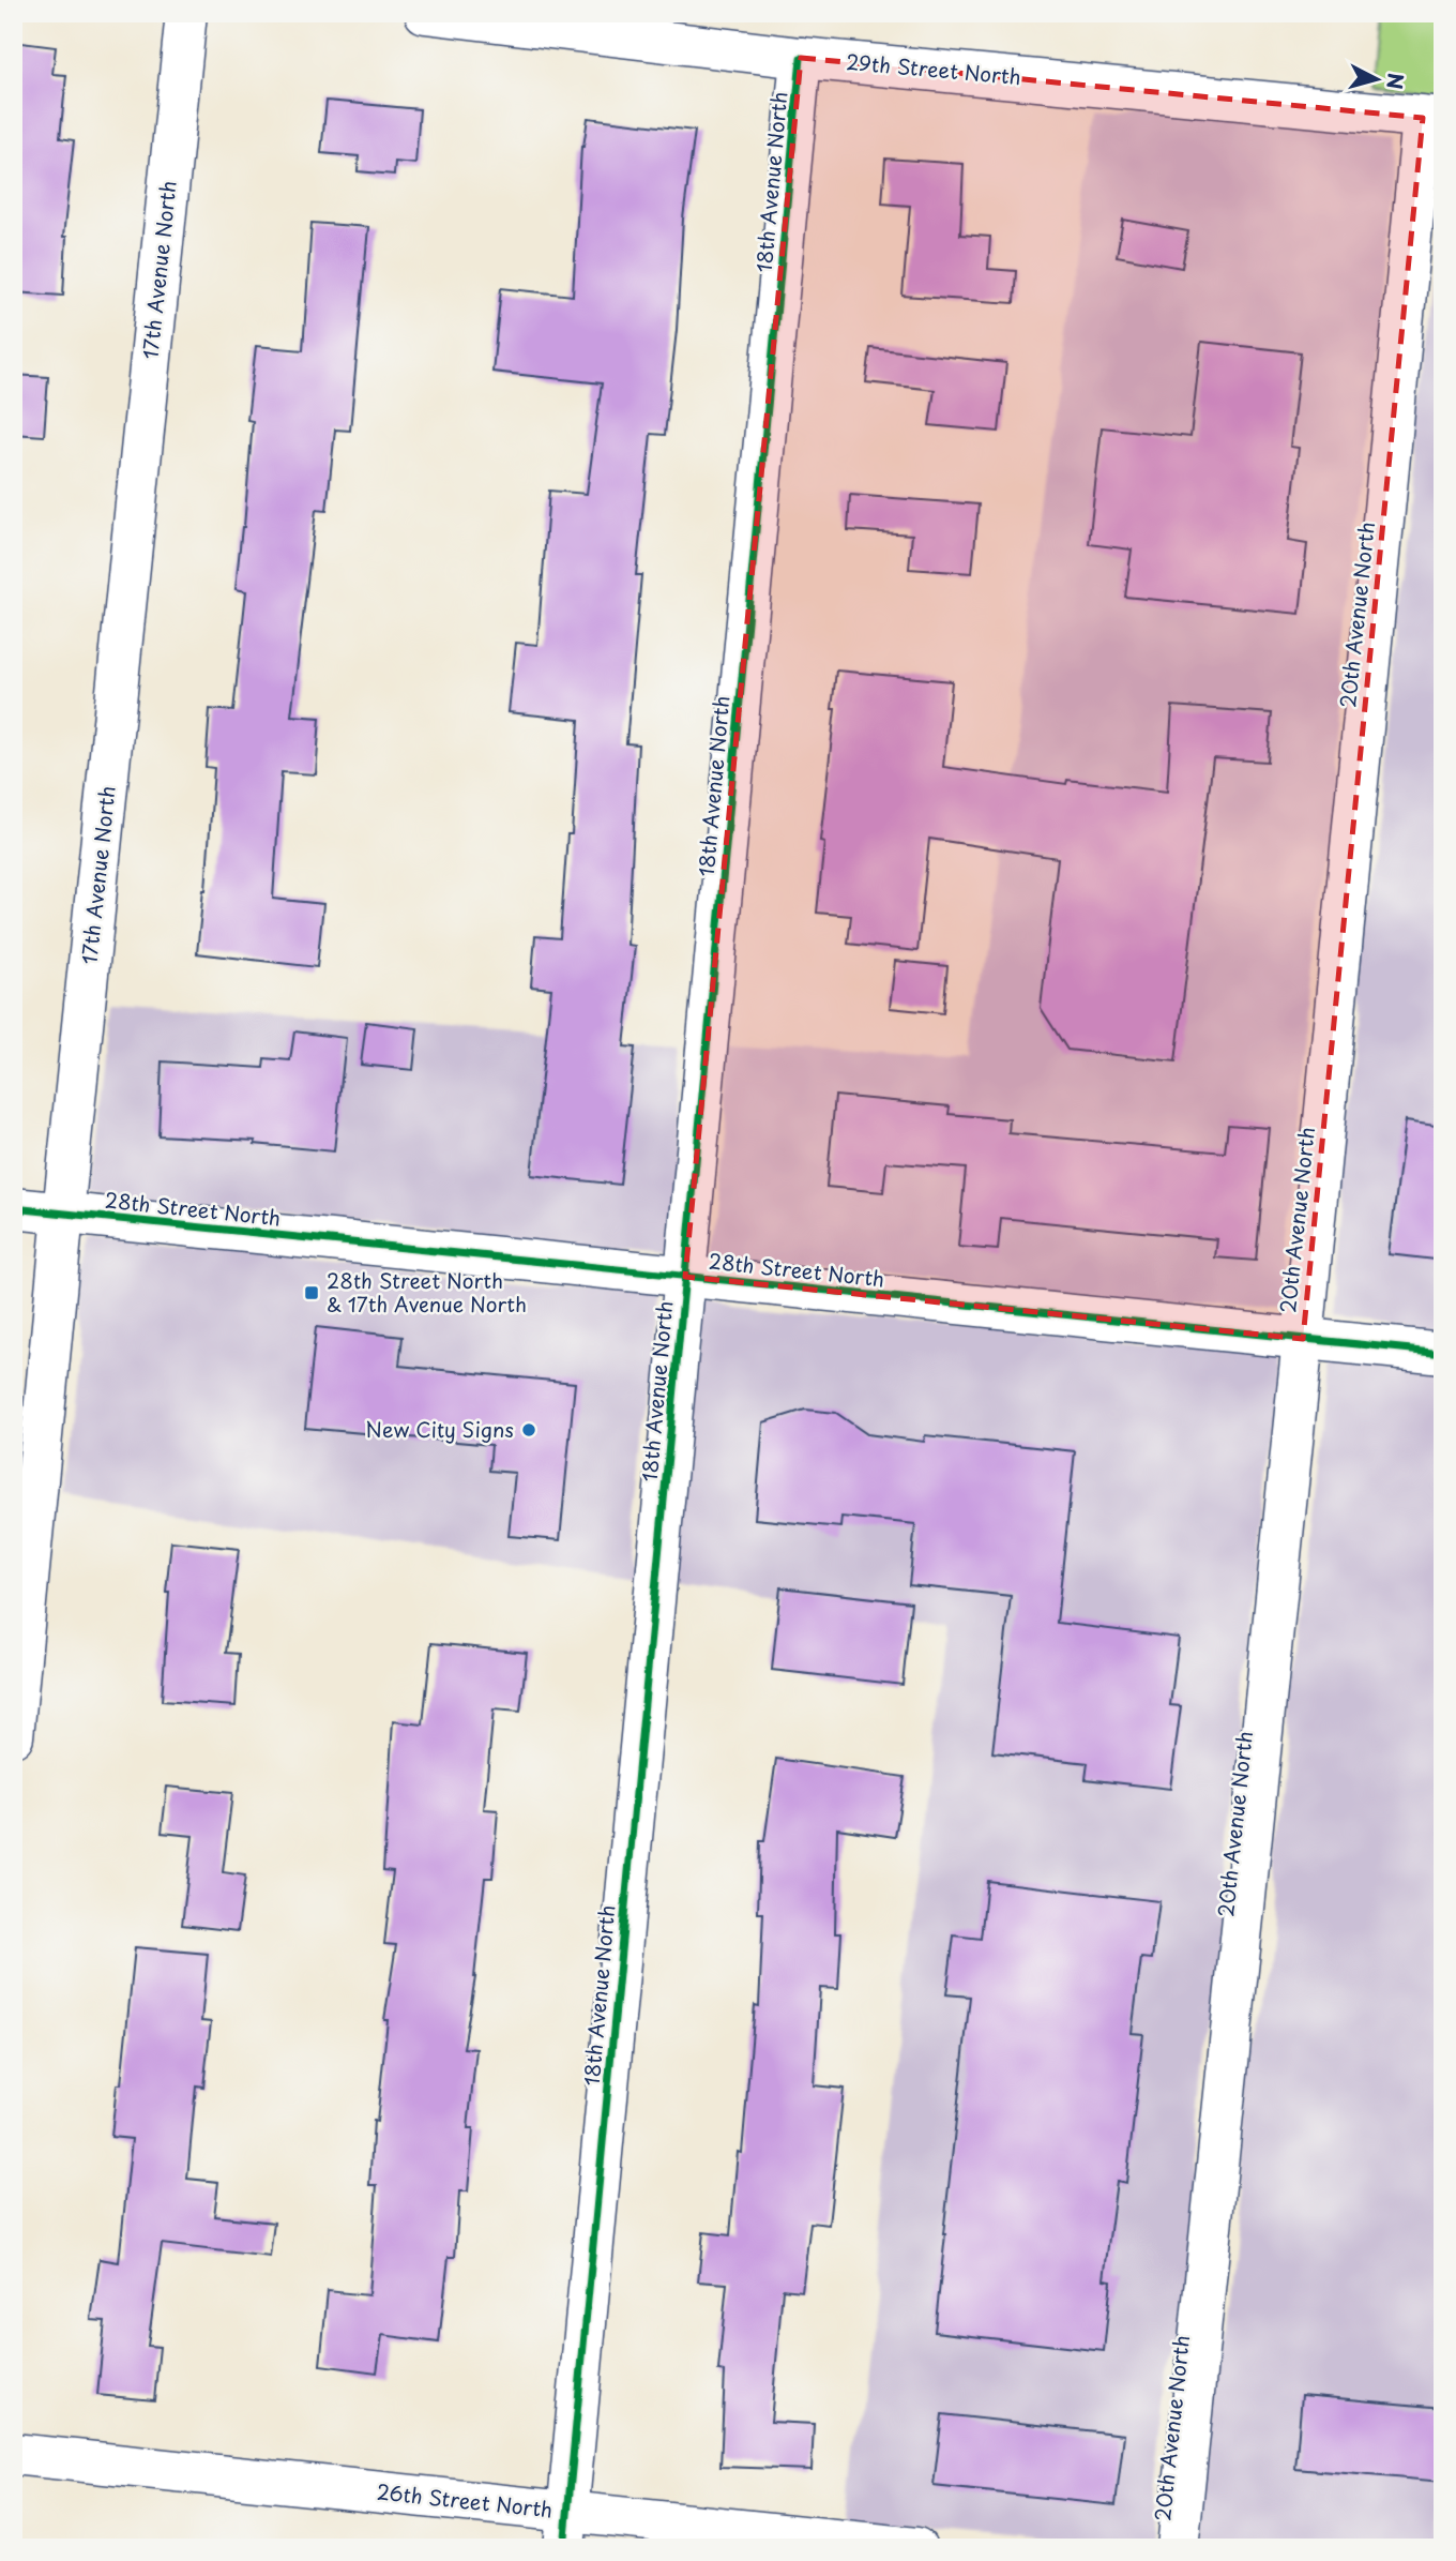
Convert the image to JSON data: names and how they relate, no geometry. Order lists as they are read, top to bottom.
{
  "streets": {
    "street": [
      "29th Street North",
      "18th Avenue North",
      "17th Avenue North",
      "20th Avenue North",
      "28th Street North",
      "26th Street North"
    ]
  },
  "crossings": [
    ["29th Street North", "18th Avenue North"],
    ["29th Street North", "20th Avenue North"],
    ["18th Avenue North", "28th Street North"],
    ["18th Avenue North", "26th Street North"],
    ["17th Avenue North", "28th Street North"],
    ["20th Avenue North", "28th Street North"]
  ],
  "places": {
    "transit": ["28th Street North & 17th Avenue North"],
    "other": ["New City Signs"]
  },
  "north": "right"
}
